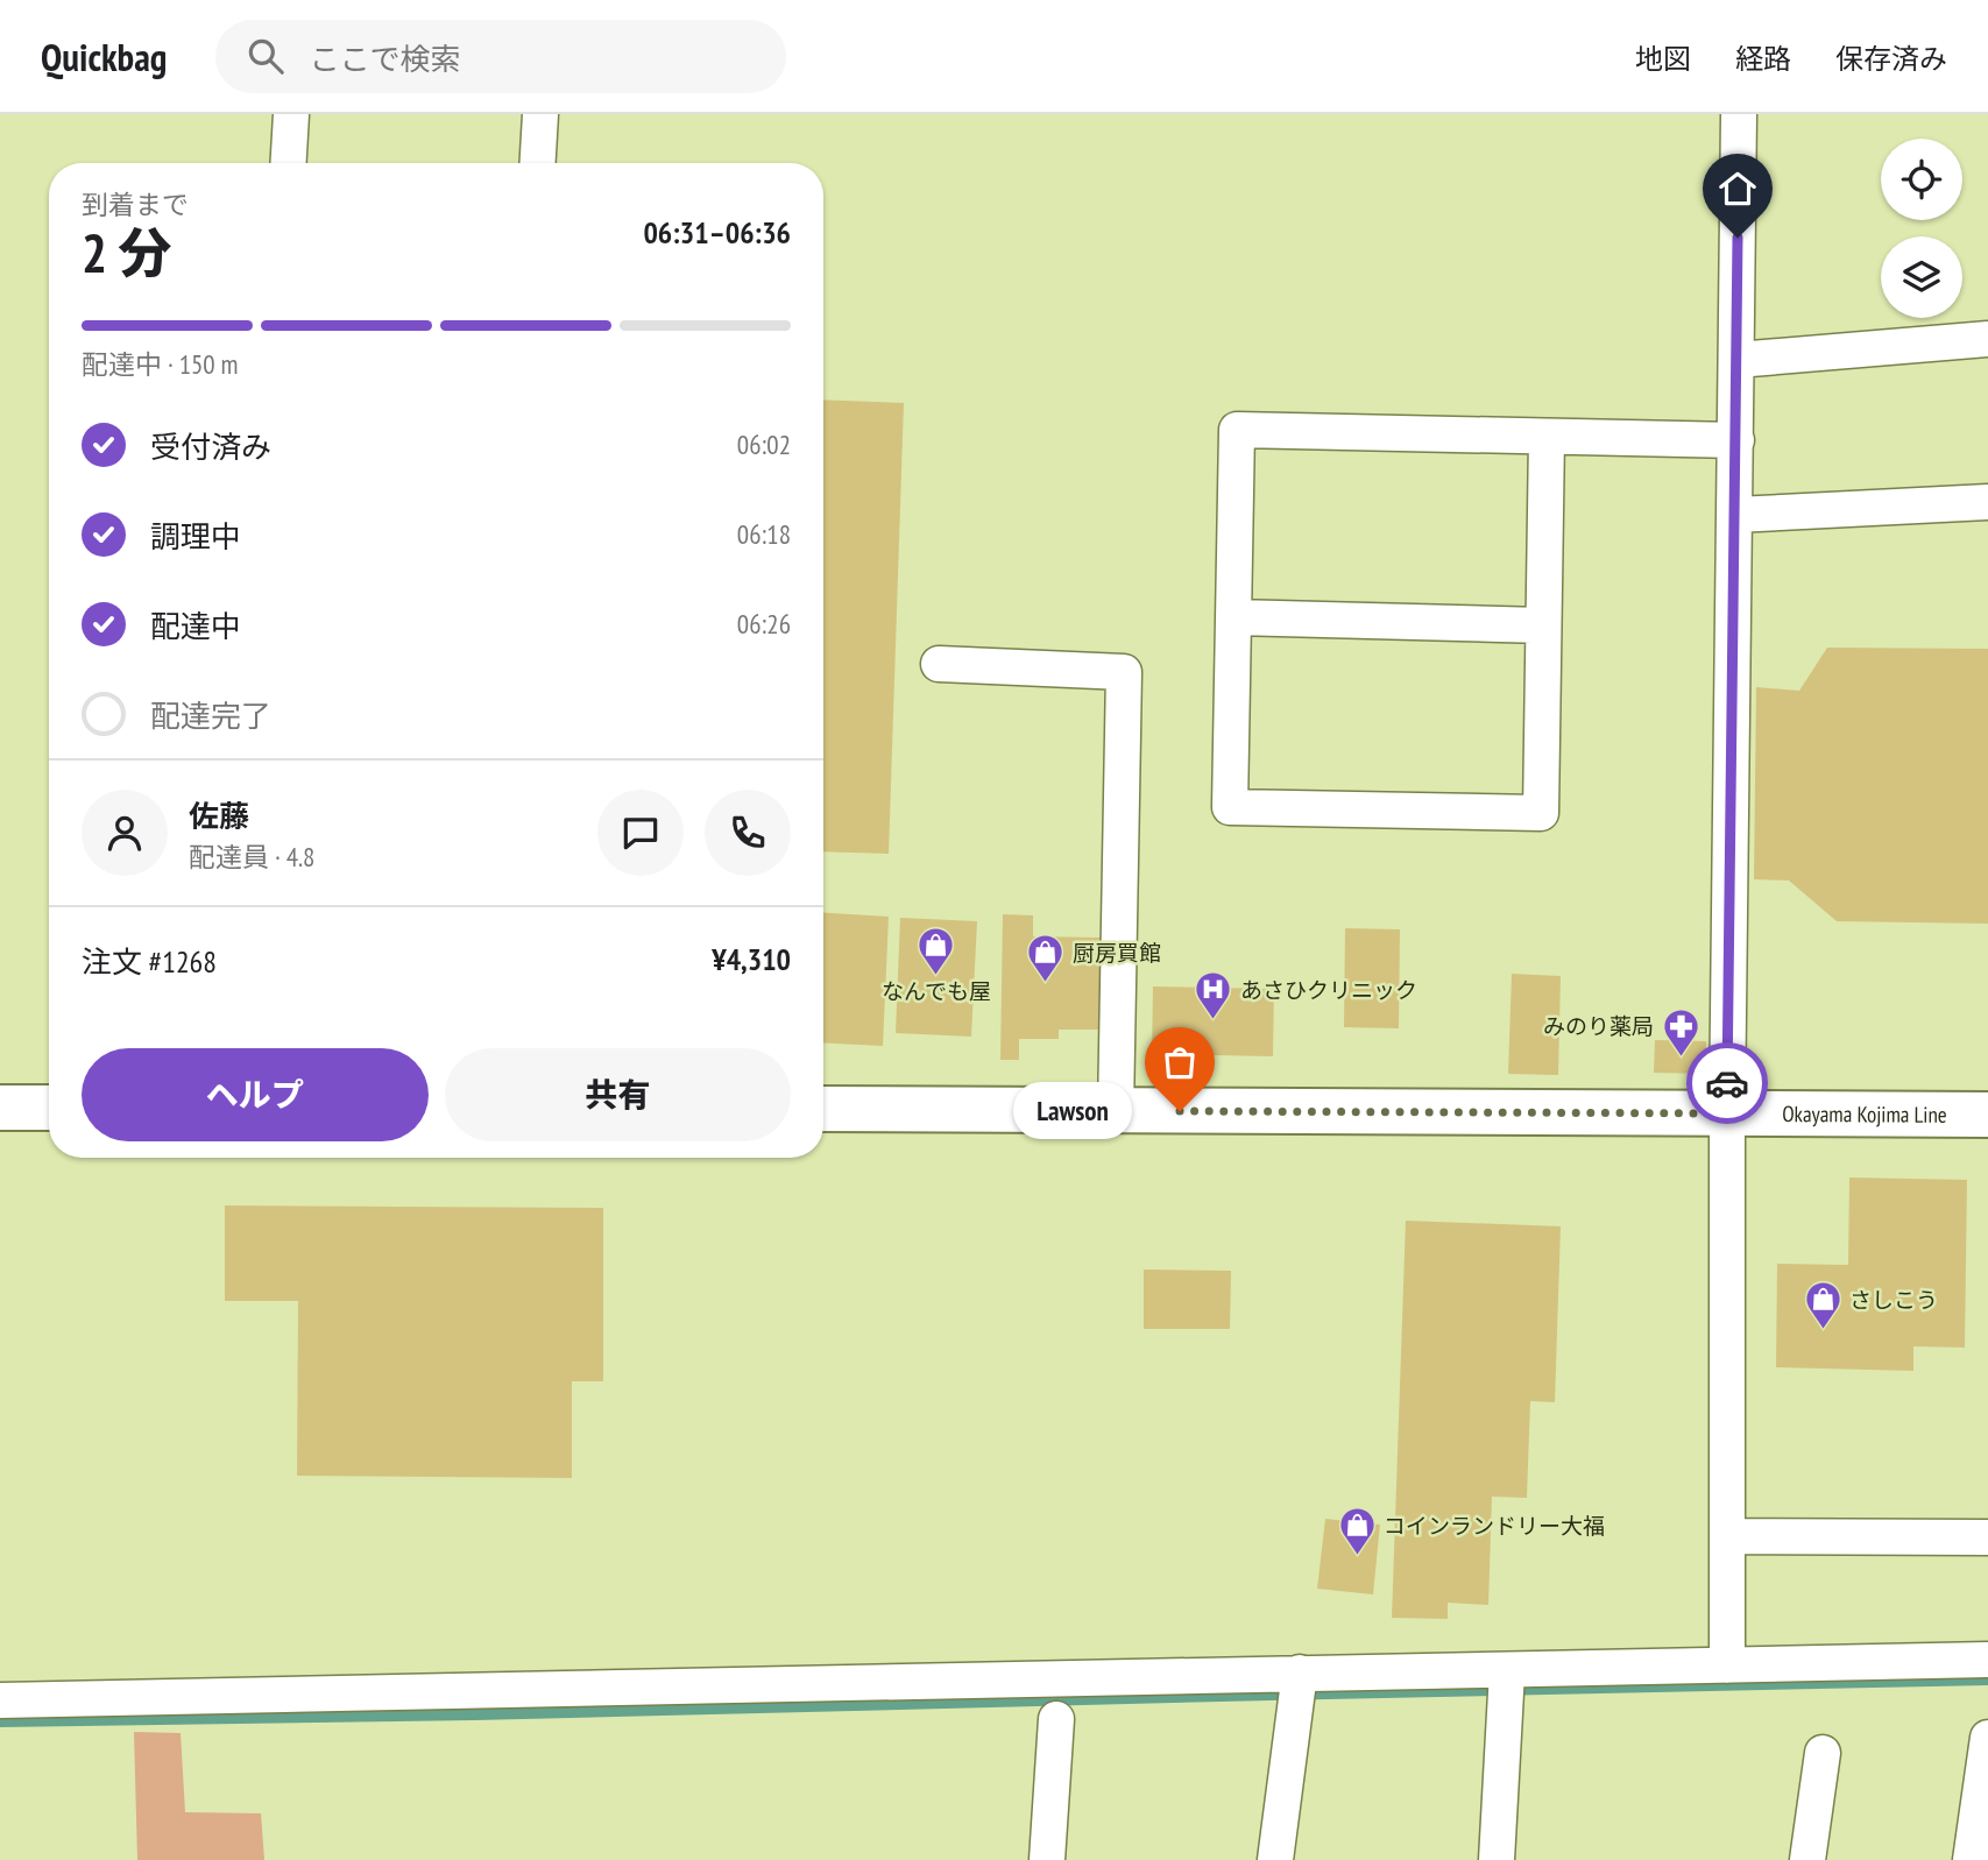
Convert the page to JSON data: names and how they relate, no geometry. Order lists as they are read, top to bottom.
{
  "streets": {
    "main road": ["Okayama Kojima Line"]
  },
  "places": {
    "shop": [
      "なんでも屋",
      "厨房買館",
      "さしこう",
      "コインランドリー大福"
    ],
    "hospital": ["あさひクリニック"],
    "pharmacy": ["みのり薬局"],
    "other": ["Lawson"]
  },
  "page": {
    "header": "Quickbag",
    "search": "ここで検索",
    "nav": ["地図", "経路", "保存済み"],
    "heading": ["2 分", "到着まで", "06:31–06:36"],
    "panel": [
      "佐藤",
      "配達員 · 4.8",
      "注文 #1268",
      "¥4,310"
    ],
    "bar": "配達中 · 150 m",
    "list": [
      ["受付済み", "06:02"],
      ["調理中", "06:18"],
      ["配達中", "06:26"],
      "配達完了"
    ],
    "buttons": ["ヘルプ", "共有"],
    "bubble": "Lawson"
  }
}
